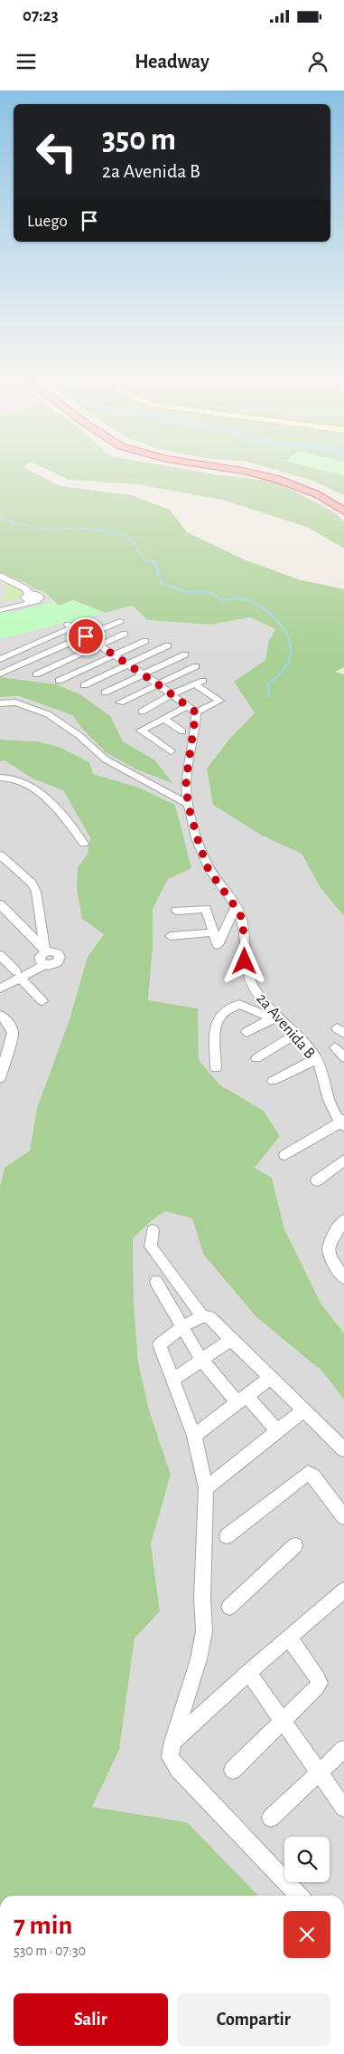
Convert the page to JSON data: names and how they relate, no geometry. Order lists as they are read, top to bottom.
{
  "streets": {
    "street": ["2a Avenida B"]
  },
  "page": {
    "status": "07:23",
    "header": "Headway",
    "turn": ["350 m", "2a Avenida B"],
    "then": "Luego",
    "heading": ["7 min", "530 m · 07:30"],
    "buttons": ["Salir", "Compartir"]
  }
}
